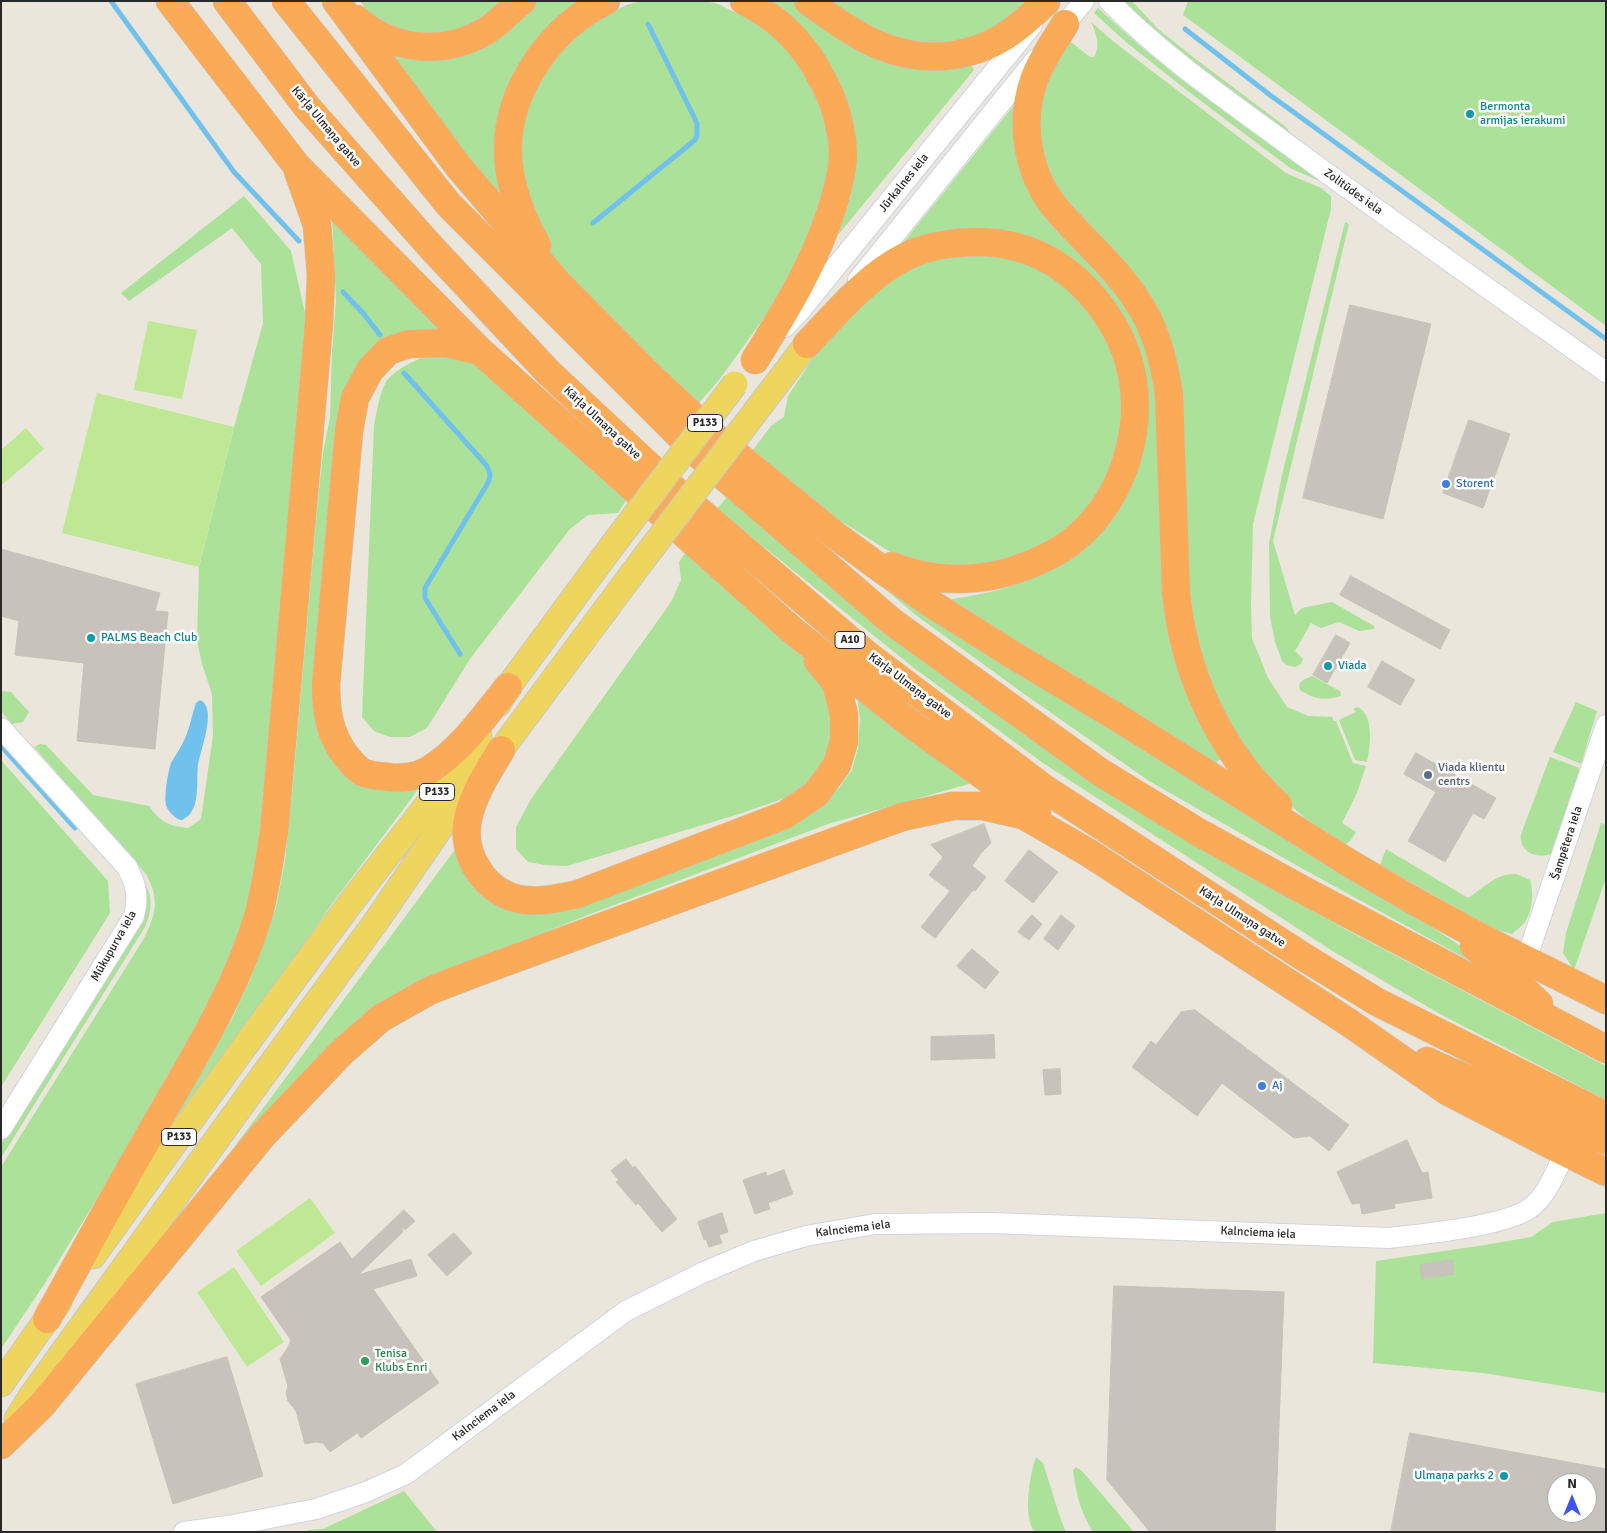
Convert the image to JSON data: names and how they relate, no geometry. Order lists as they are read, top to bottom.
{
  "streets": {
    "highway": ["Kārļa Ulmaņa gatve", "A10"],
    "main road": ["P133"],
    "street": [
      "Jūrkalnes iela",
      "Zolitūdes iela",
      "Šampētera iela",
      "Mūkupurva iela",
      "Kalnciema iela"
    ]
  },
  "crossings": [
    ["Jūrkalnes iela", "P133"]
  ],
  "places": [
    "Bermonta armijas ierakumi",
    "Storent",
    "PALMS Beach Club",
    "Viada",
    "Viada klientu centrs",
    "Aj",
    "Tenisa Klubs Enri",
    "Ulmaņa parks 2"
  ],
  "north": "top"
}
